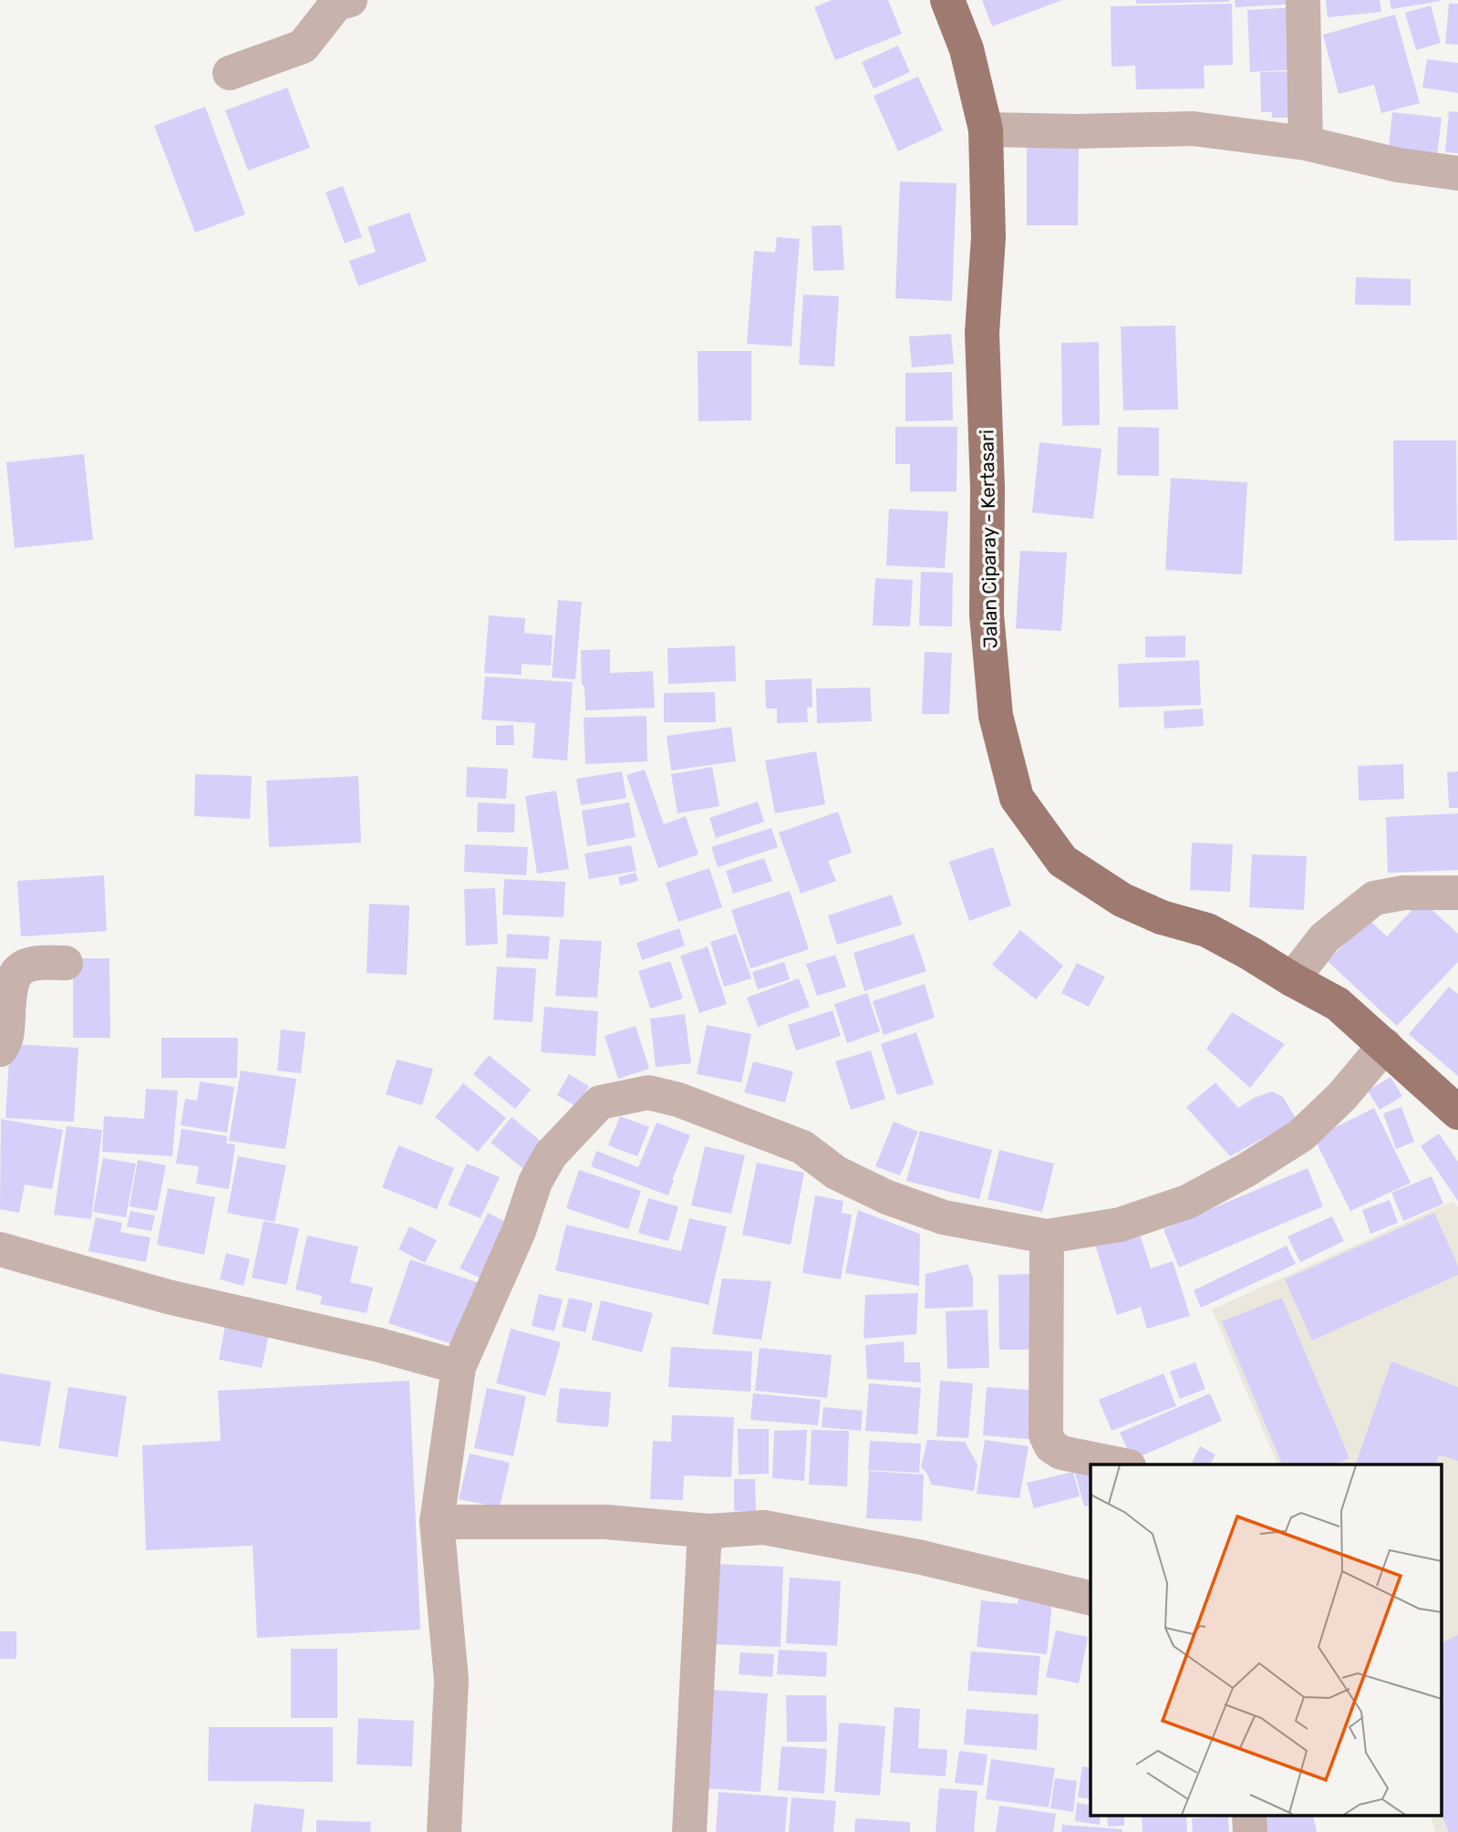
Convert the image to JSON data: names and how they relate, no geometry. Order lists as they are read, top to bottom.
{
  "streets": {
    "main road": ["Jalan Ciparay - Kertasari"]
  }
}
